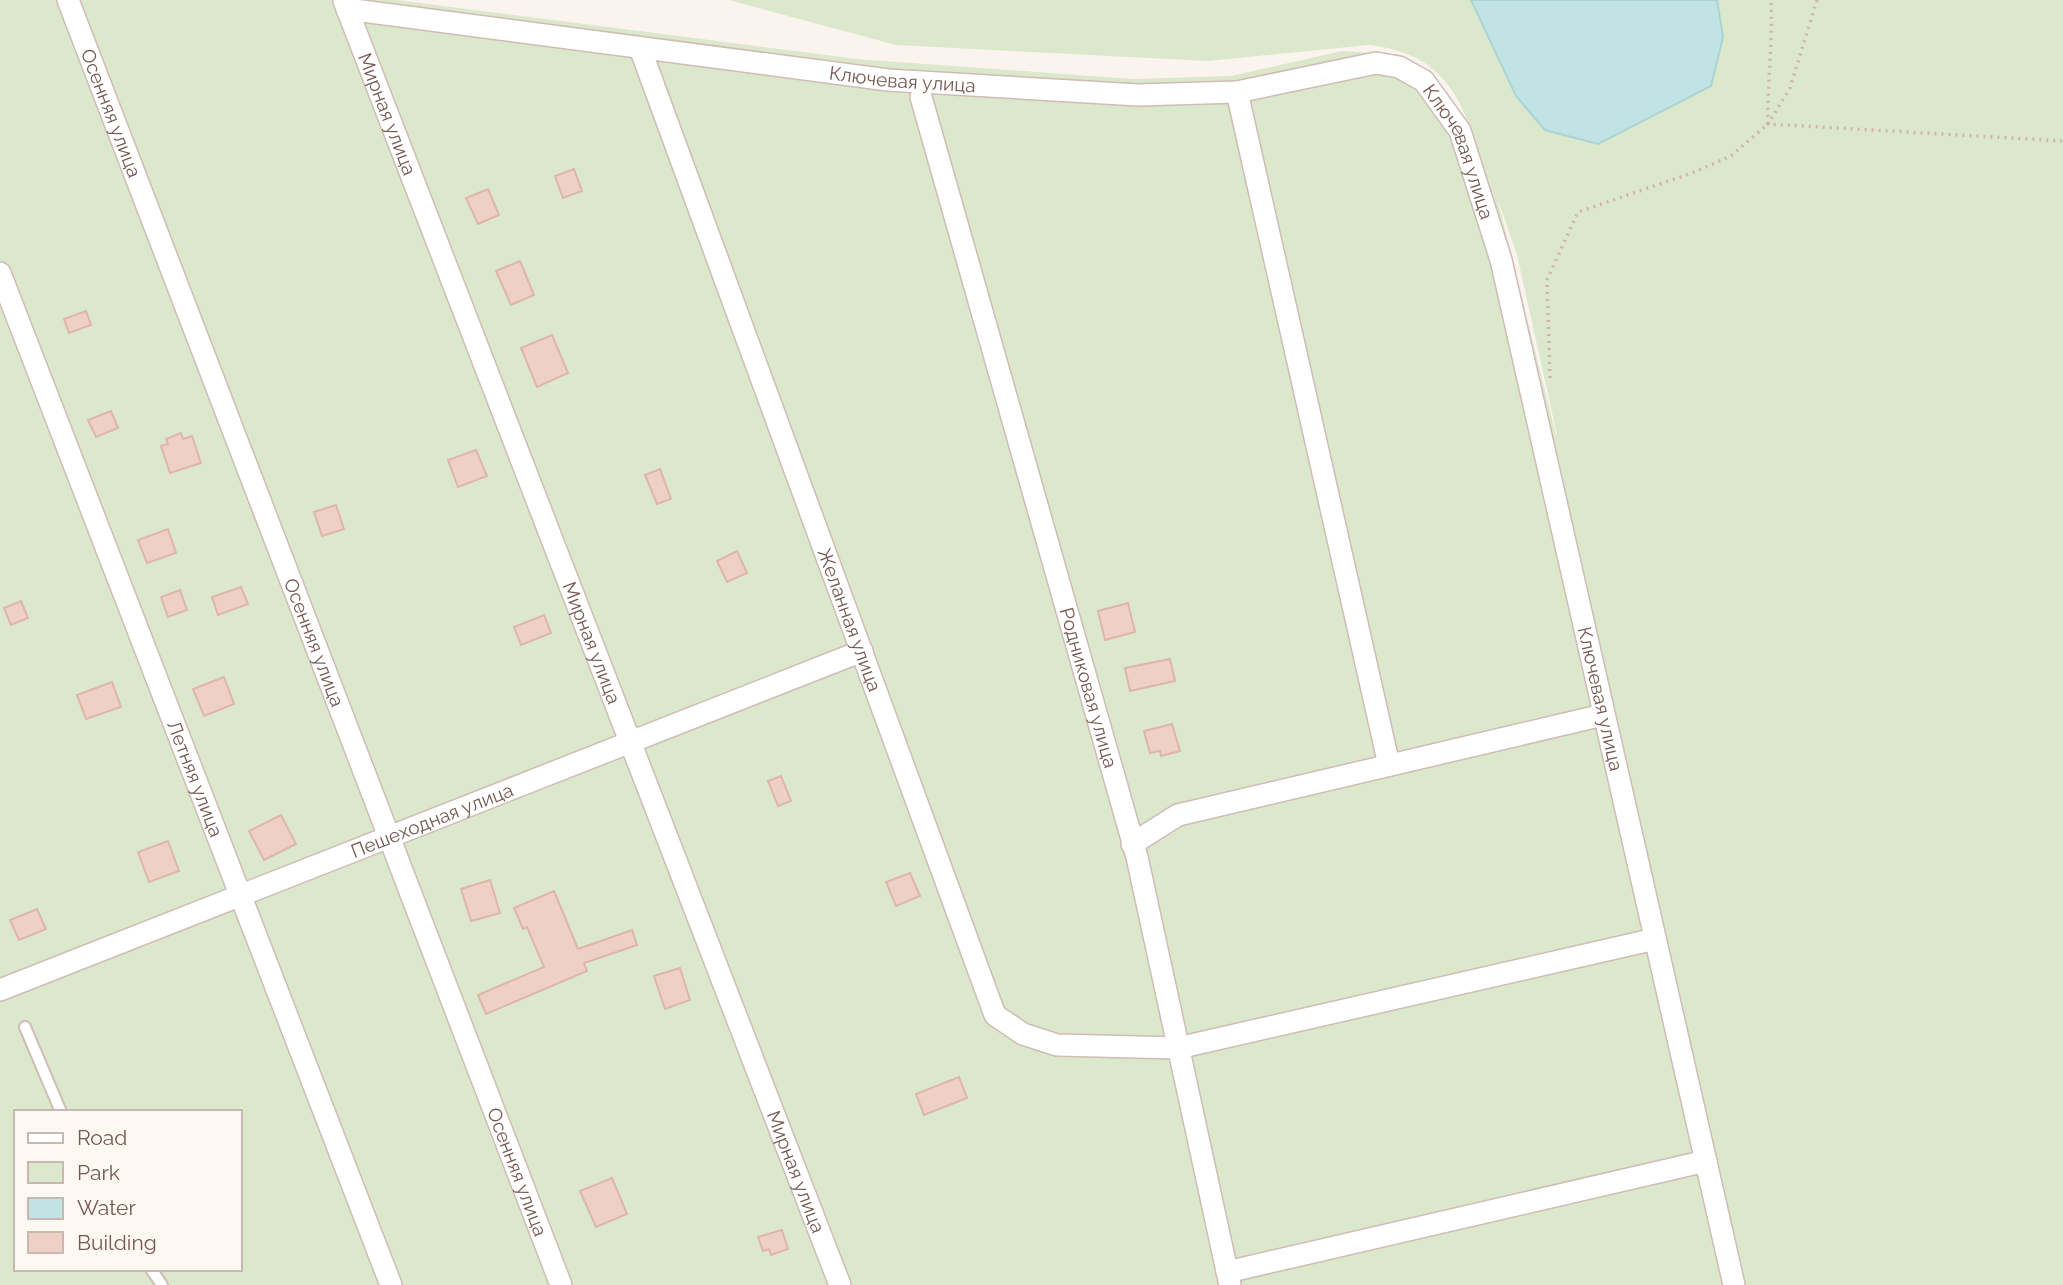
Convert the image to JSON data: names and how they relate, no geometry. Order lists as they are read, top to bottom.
{
  "streets": {
    "street": [
      "Ключевая улица",
      "Осенняя улица",
      "Мирная улица",
      "Желанная улица",
      "Родниковая улица",
      "Летняя улица",
      "Пешеходная улица"
    ]
  },
  "crossings": [
    ["Ключевая улица", "Мирная улица"],
    ["Ключевая улица", "Желанная улица"],
    ["Осенняя улица", "Пешеходная улица"],
    ["Мирная улица", "Пешеходная улица"],
    ["Желанная улица", "Родниковая улица"],
    ["Желанная улица", "Пешеходная улица"],
    ["Летняя улица", "Пешеходная улица"]
  ],
  "legend": [
    "Road",
    "Park",
    "Water",
    "Building"
  ]
}
